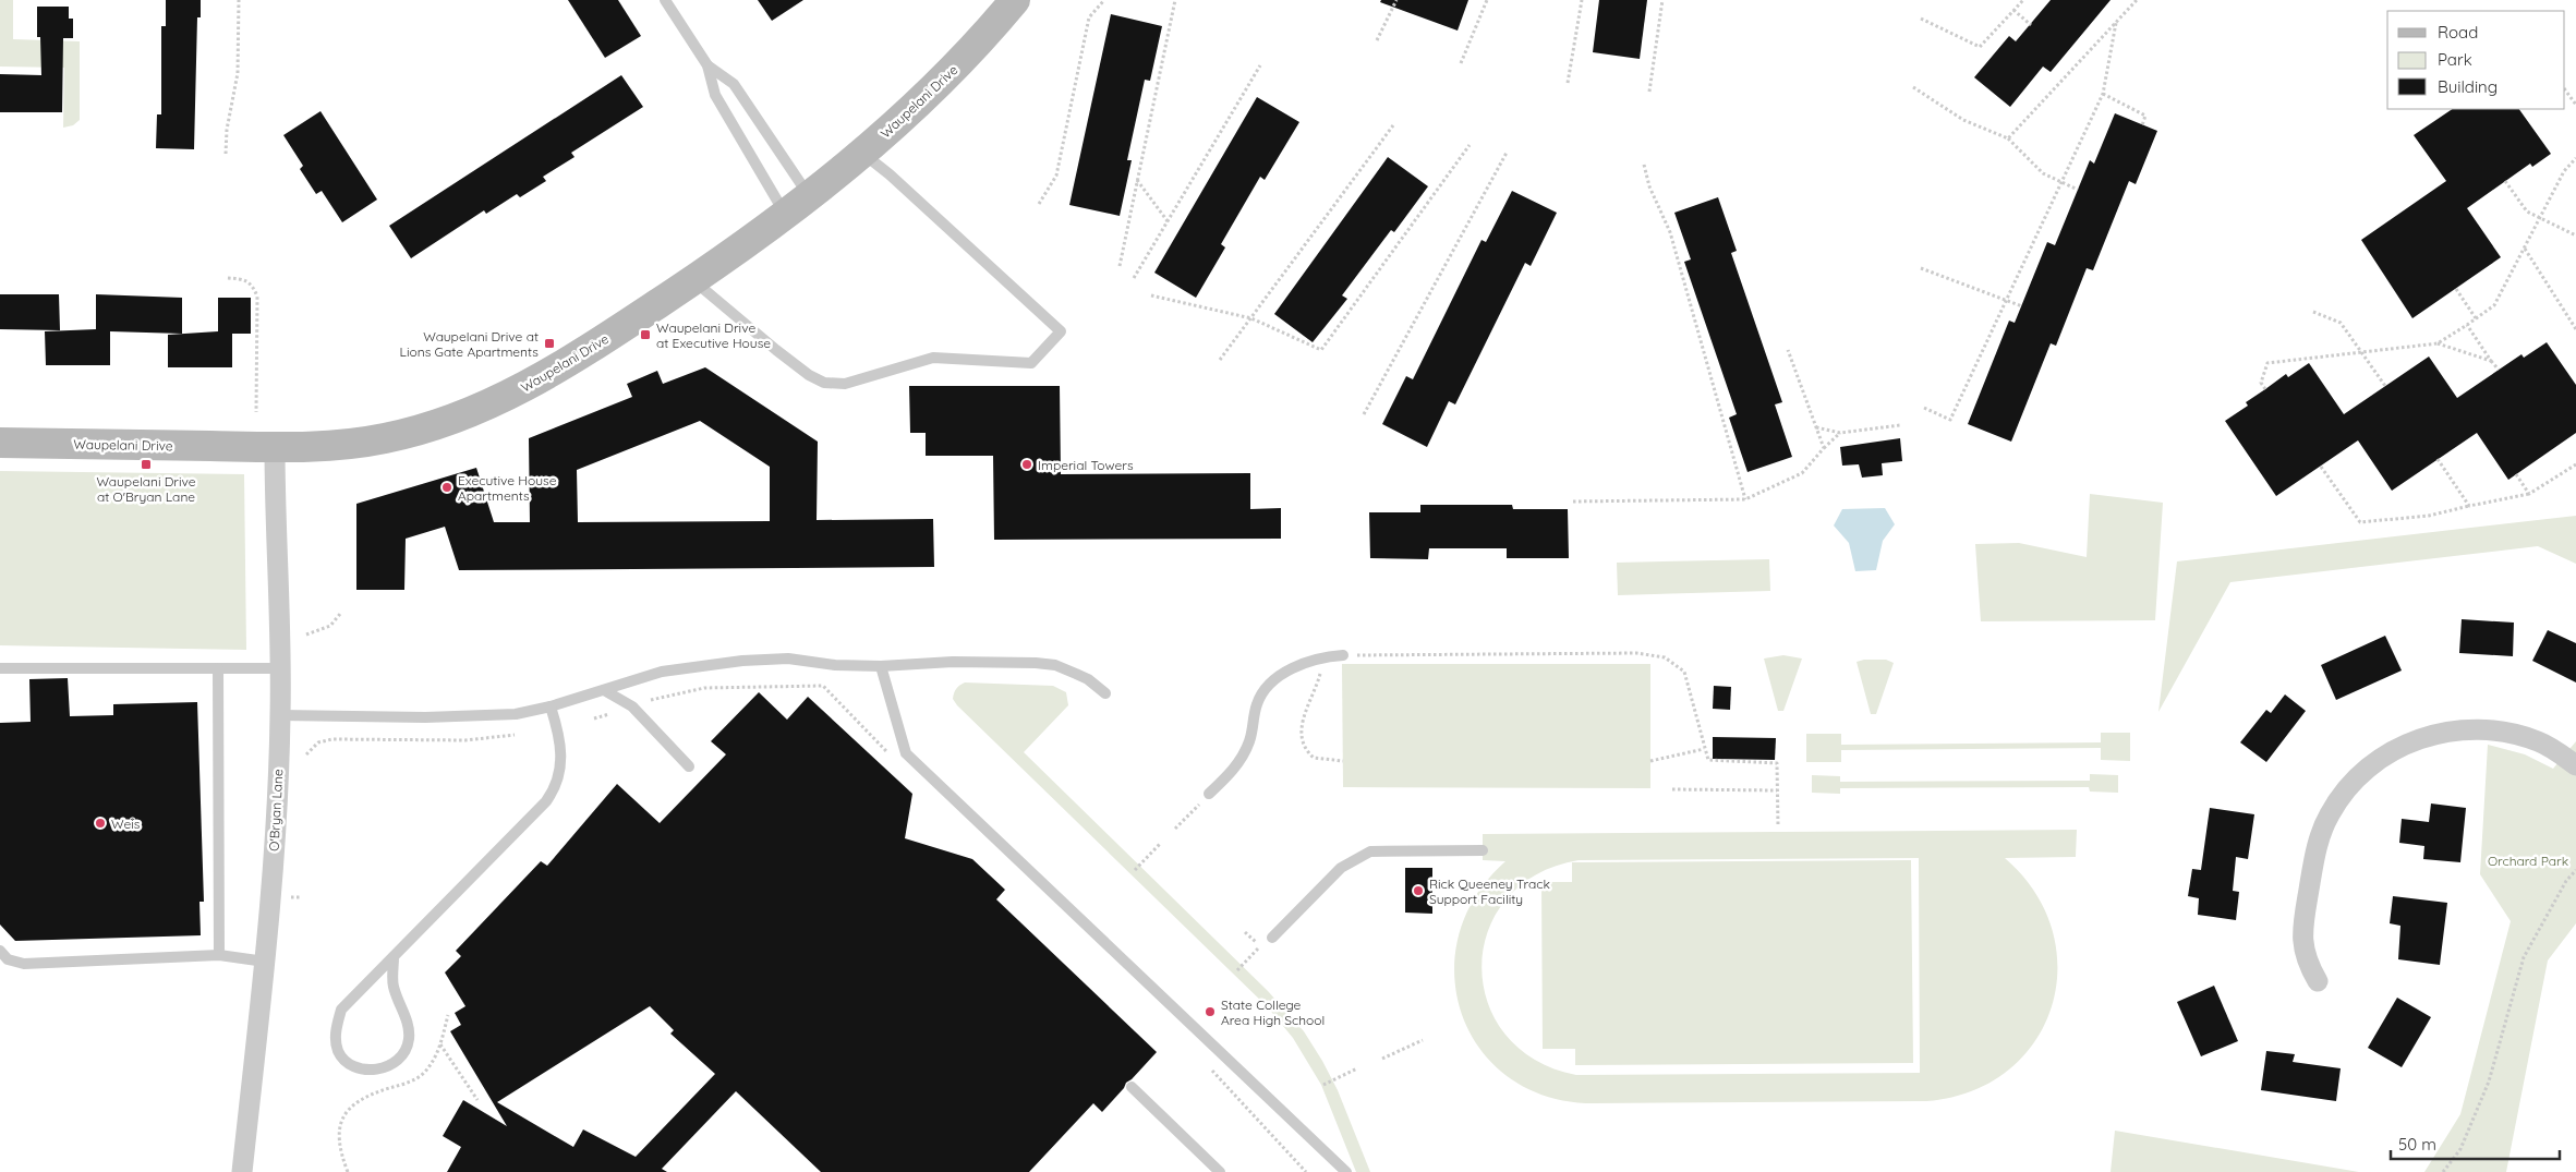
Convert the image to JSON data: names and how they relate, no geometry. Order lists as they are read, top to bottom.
{
  "streets": {
    "street": ["Waupelani Drive", "O'Bryan Lane"]
  },
  "crossings": [
    ["Waupelani Drive", "O'Bryan Lane"]
  ],
  "parks": ["Orchard Park"],
  "places": {
    "transit": ["Waupelani Drive at Executive House", "Waupelani Drive at Lions Gate Apartments", "Waupelani Drive at O'Bryan Lane"],
    "other": [
      "Imperial Towers",
      "Executive House Apartments",
      "Weis",
      "Rick Queeney Track Support Facility",
      "State College Area High School"
    ]
  },
  "legend": ["Road", "Park", "Building"],
  "scale_bar": "50 m"
}
